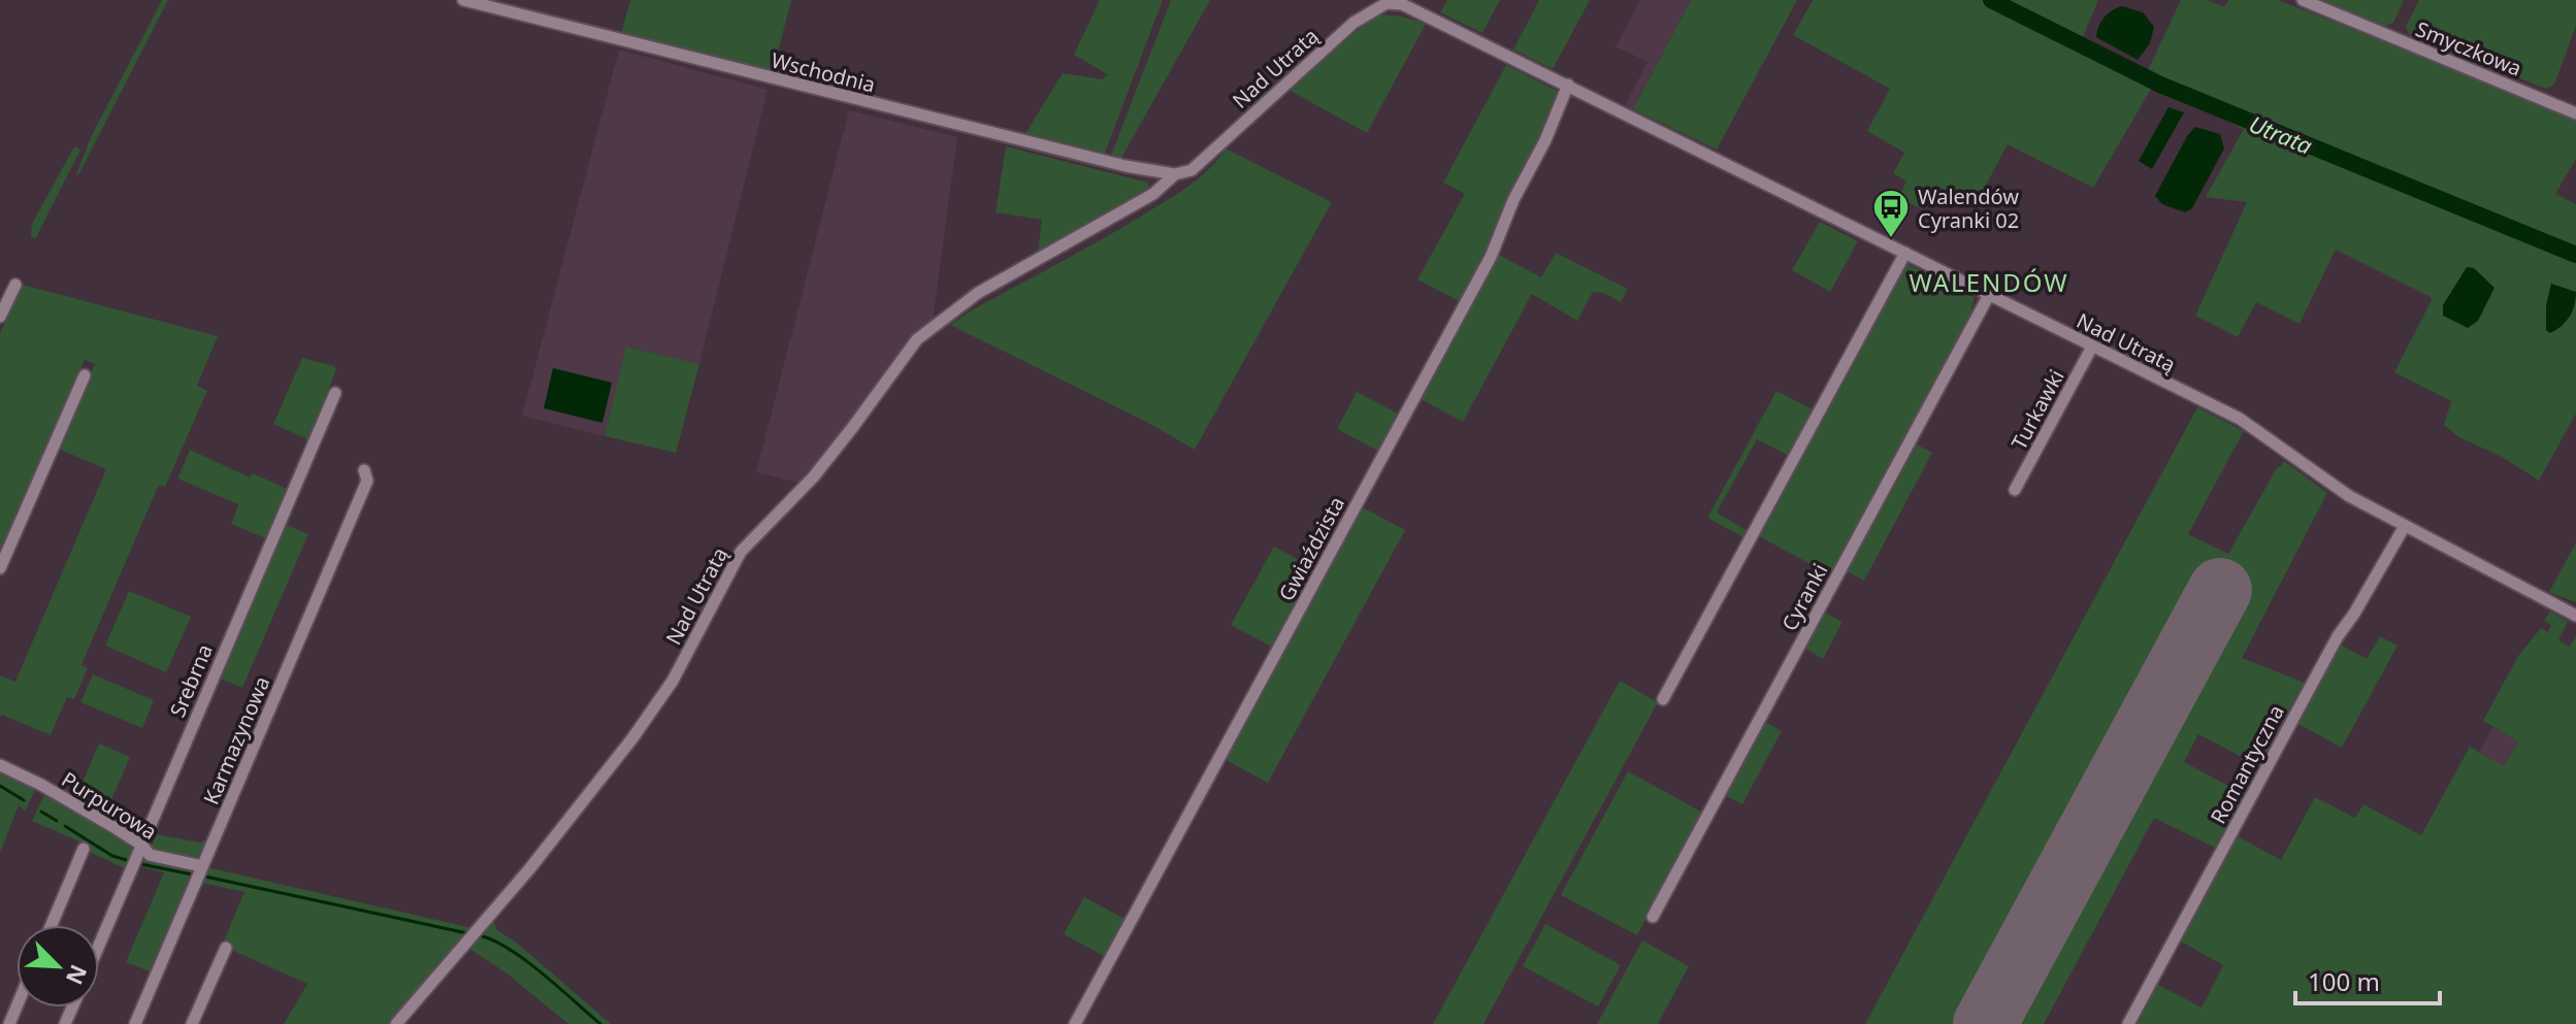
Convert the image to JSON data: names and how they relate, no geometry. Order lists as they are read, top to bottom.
{
  "streets": {
    "street": [
      "Smyczkowa",
      "Nad Utratą",
      "Wschodnia",
      "Turkawki",
      "Gwiaździsta",
      "Cyranki",
      "Srebrna",
      "Karmazynowa",
      "Romantyczna",
      "Purpurowa"
    ]
  },
  "crossings": [
    ["Nad Utratą", "Wschodnia"],
    ["Nad Utratą", "Turkawki"],
    ["Nad Utratą", "Gwiaździsta"],
    ["Nad Utratą", "Cyranki"],
    ["Nad Utratą", "Romantyczna"],
    ["Srebrna", "Purpurowa"],
    ["Karmazynowa", "Purpurowa"]
  ],
  "districts": ["WALENDÓW"],
  "water": ["Utrata"],
  "places": {
    "bus stop": ["Walendów Cyranki 02"]
  },
  "scale_bar": "100 m",
  "north": "bottom right"
}
